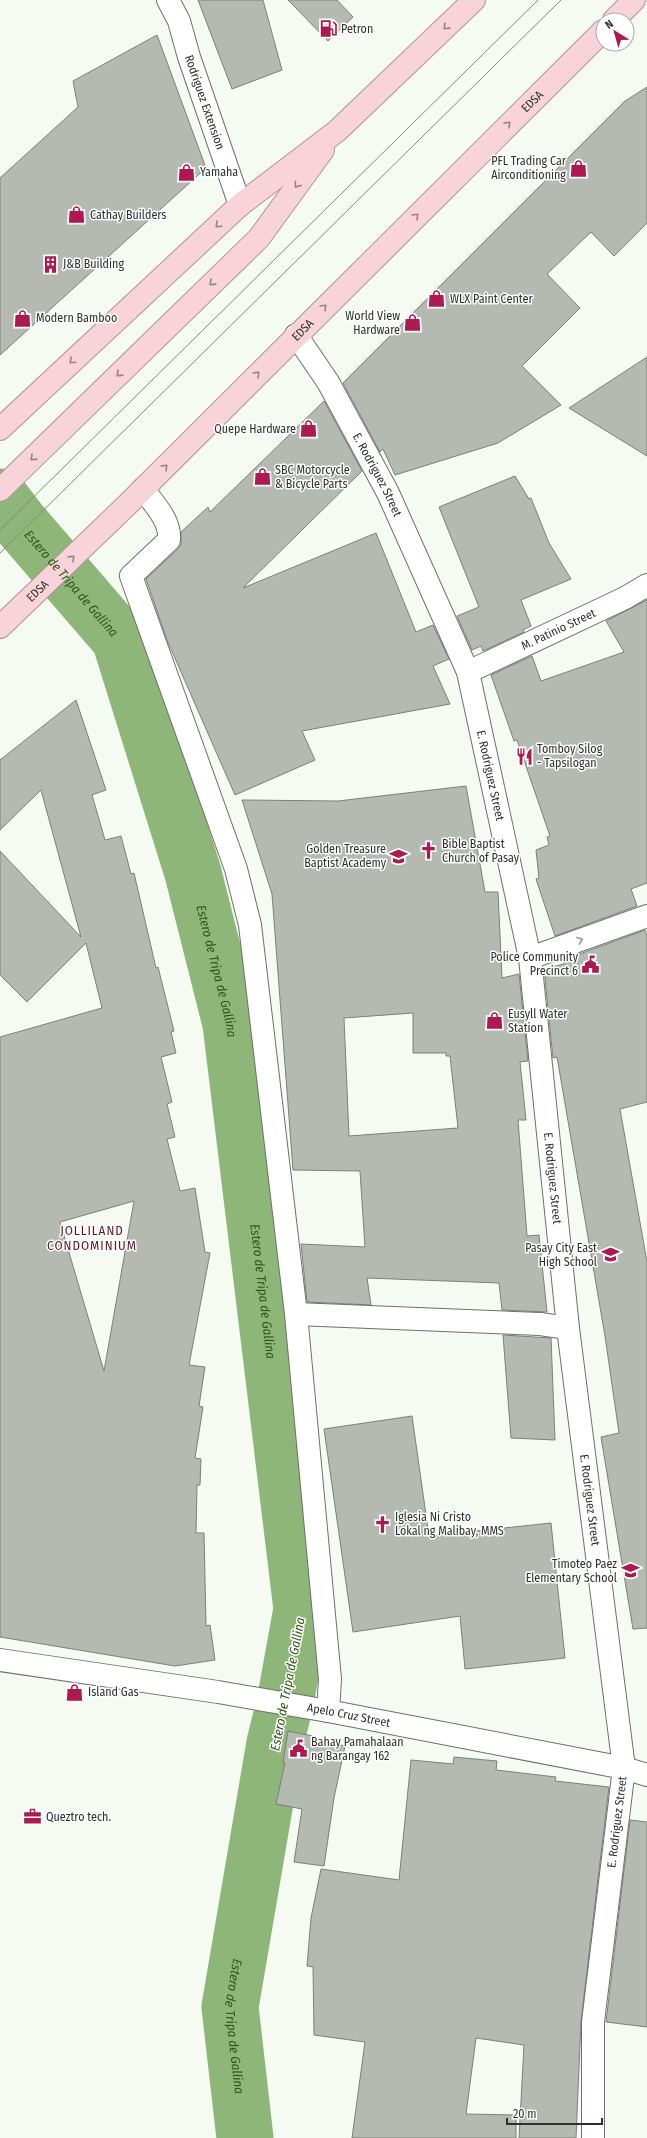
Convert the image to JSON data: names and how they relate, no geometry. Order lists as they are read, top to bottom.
{
  "streets": {
    "highway": ["EDSA"],
    "street": [
      "Rodriguez Extension",
      "E. Rodriguez Street",
      "M. Patinio Street",
      "Apelo Cruz Street"
    ]
  },
  "crossings": [
    ["EDSA", "E. Rodriguez Street"],
    ["E. Rodriguez Street", "M. Patinio Street"],
    ["E. Rodriguez Street", "Apelo Cruz Street"]
  ],
  "districts": ["JOLLILAND CONDOMINIUM"],
  "water": ["Estero de Tripa de Gallina"],
  "places": {
    "fuel station": ["Petron"],
    "shop": [
      "PFL Trading Car Airconditioning",
      "Yamaha",
      "Cathay Builders",
      "WLX Paint Center",
      "Modern Bamboo",
      "World View Hardware",
      "Quepe Hardware",
      "SBC Motorcycle & Bicycle Parts",
      "Eusyll Water Station",
      "Island Gas"
    ],
    "building": ["J&B Building"],
    "restaurant": ["Tomboy Silog - Tapsilogan"],
    "church": ["Bible Baptist Church of Pasay", "Iglesia Ni Cristo Lokal ng Malibay, MMS"],
    "school or university": ["Golden Treasure Baptist Academy", "Pasay City East High School", "Timoteo Paez Elementary School"],
    "public building": ["Police Community Precinct 6", "Bahay Pamahalaan ng Barangay 162"],
    "office": ["Queztro tech."]
  },
  "scale_bar": "20 m",
  "north": "top left"
}
